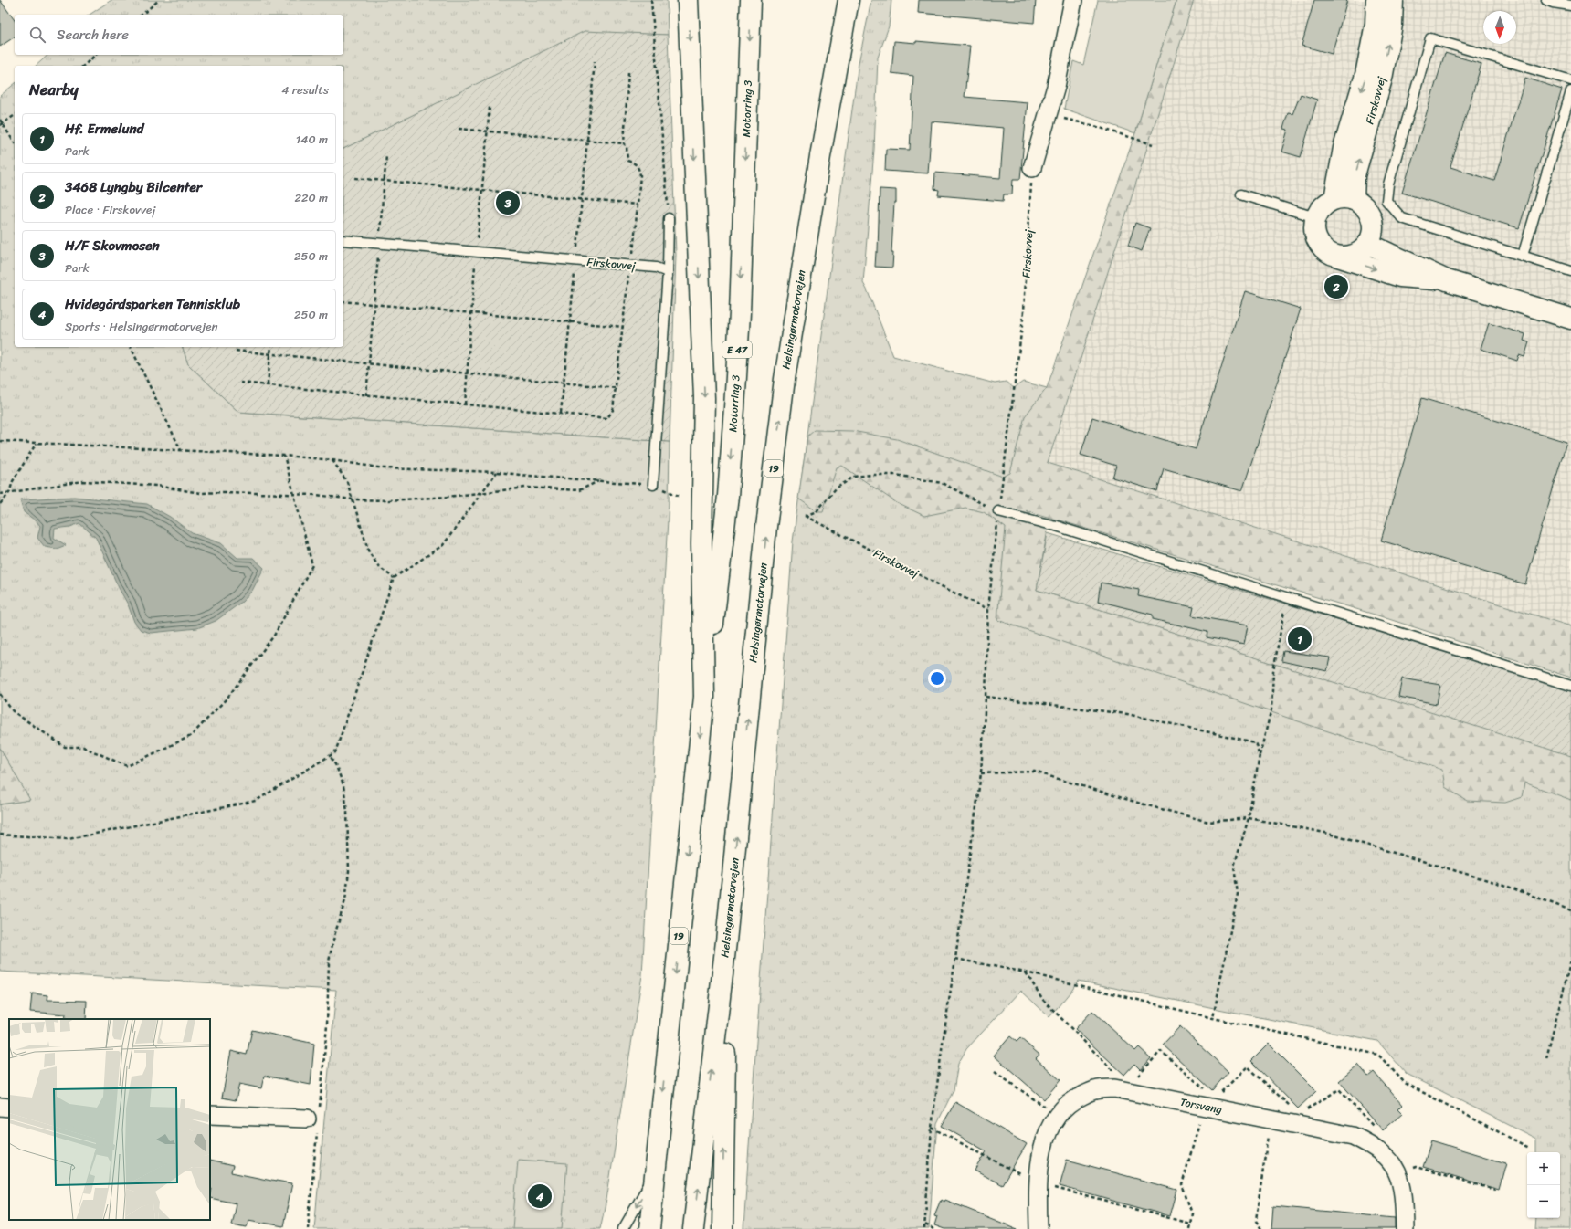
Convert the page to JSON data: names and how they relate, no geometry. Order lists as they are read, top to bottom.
{
  "streets": {
    "main road": [
      "Firskovvej",
      "Motorring 3",
      "Helsingørmotorvejen",
      "E 47",
      "19"
    ],
    "street": ["Torsvang"]
  },
  "crossings": [
    ["Motorring 3", "19"]
  ],
  "north": "bottom",
  "page": {
    "search": "Search here",
    "heading": ["Nearby", "4 results"],
    "list": [
      {
        "mark": "1",
        "name": "Hf. Ermelund",
        "note": "Park",
        "value": "140 m"
      },
      {
        "mark": "2",
        "name": "3468 Lyngby Bilcenter",
        "note": "Place · Firskovvej",
        "value": "220 m"
      },
      {
        "mark": "3",
        "name": "H/F Skovmosen",
        "note": "Park",
        "value": "250 m"
      },
      {
        "mark": "4",
        "name": "Hvidegårdsparken Tennisklub",
        "note": "Sports · Helsingørmotorvejen",
        "value": "250 m"
      }
    ],
    "pins": [
      "3",
      "2",
      "1",
      "4"
    ],
    "map_buttons": ["+", "−"]
  }
}
